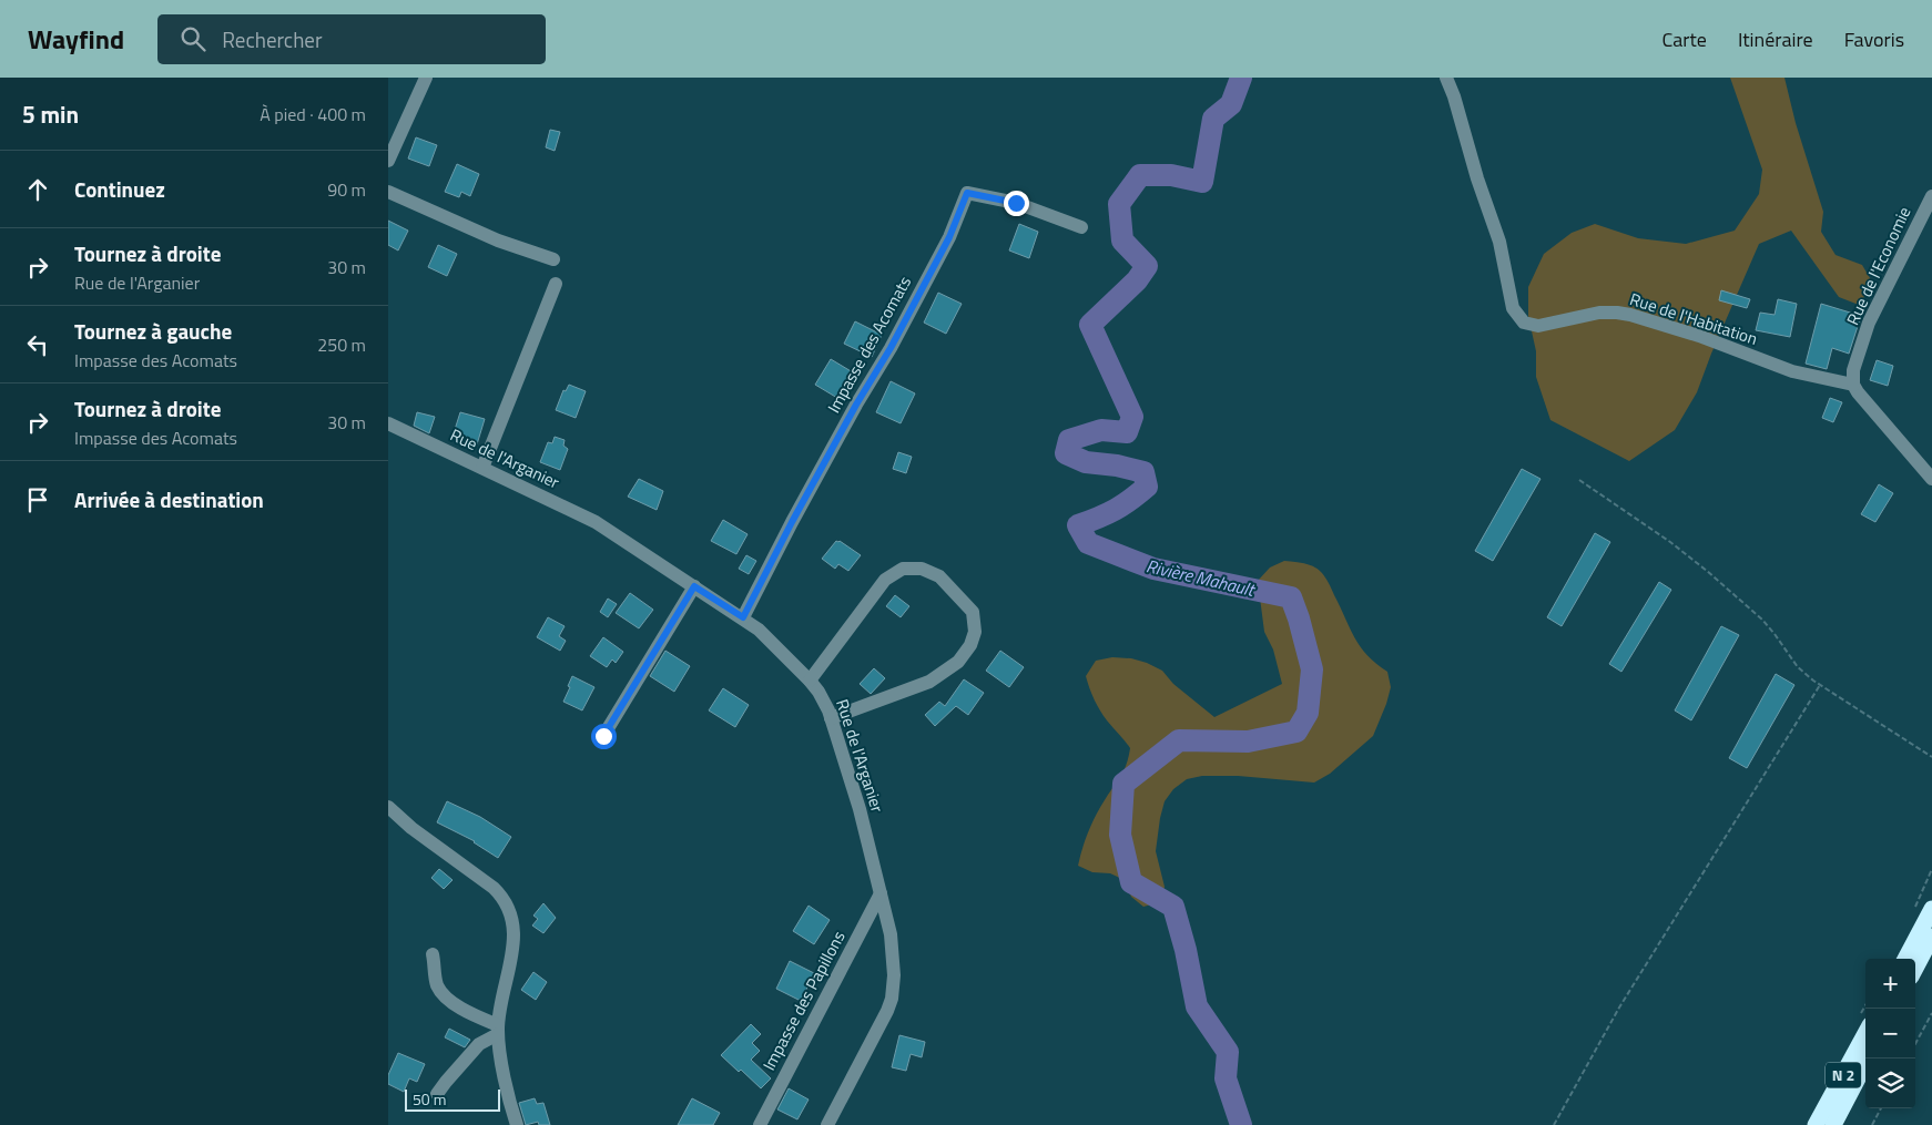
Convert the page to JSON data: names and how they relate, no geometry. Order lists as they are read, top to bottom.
{
  "streets": {
    "highway": ["N 2"],
    "street": [
      "Rue de l'Economie",
      "Rue de l'Habitation",
      "Impasse des Acomats",
      "Rue de l'Arganier",
      "Impasse des Papillons"
    ]
  },
  "crossings": [
    ["Rue de l'Economie", "Rue de l'Habitation"],
    ["Impasse des Acomats", "Rue de l'Arganier"],
    ["Rue de l'Arganier", "Impasse des Papillons"]
  ],
  "water": ["Rivière Mahault"],
  "scale_bar": "50 m",
  "page": {
    "header": "Wayfind",
    "search": "Rechercher",
    "nav": ["Carte", "Itinéraire", "Favoris"],
    "heading": ["5 min", "À pied · 400 m"],
    "list": [
      ["Continuez", "90 m"],
      ["Tournez à droite", "Rue de l'Arganier", "30 m"],
      ["Tournez à gauche", "Impasse des Acomats", "250 m"],
      ["Tournez à droite", "Impasse des Acomats", "30 m"],
      "Arrivée à destination"
    ],
    "map_buttons": ["+", "−"],
    "scale": "50 m"
  }
}
